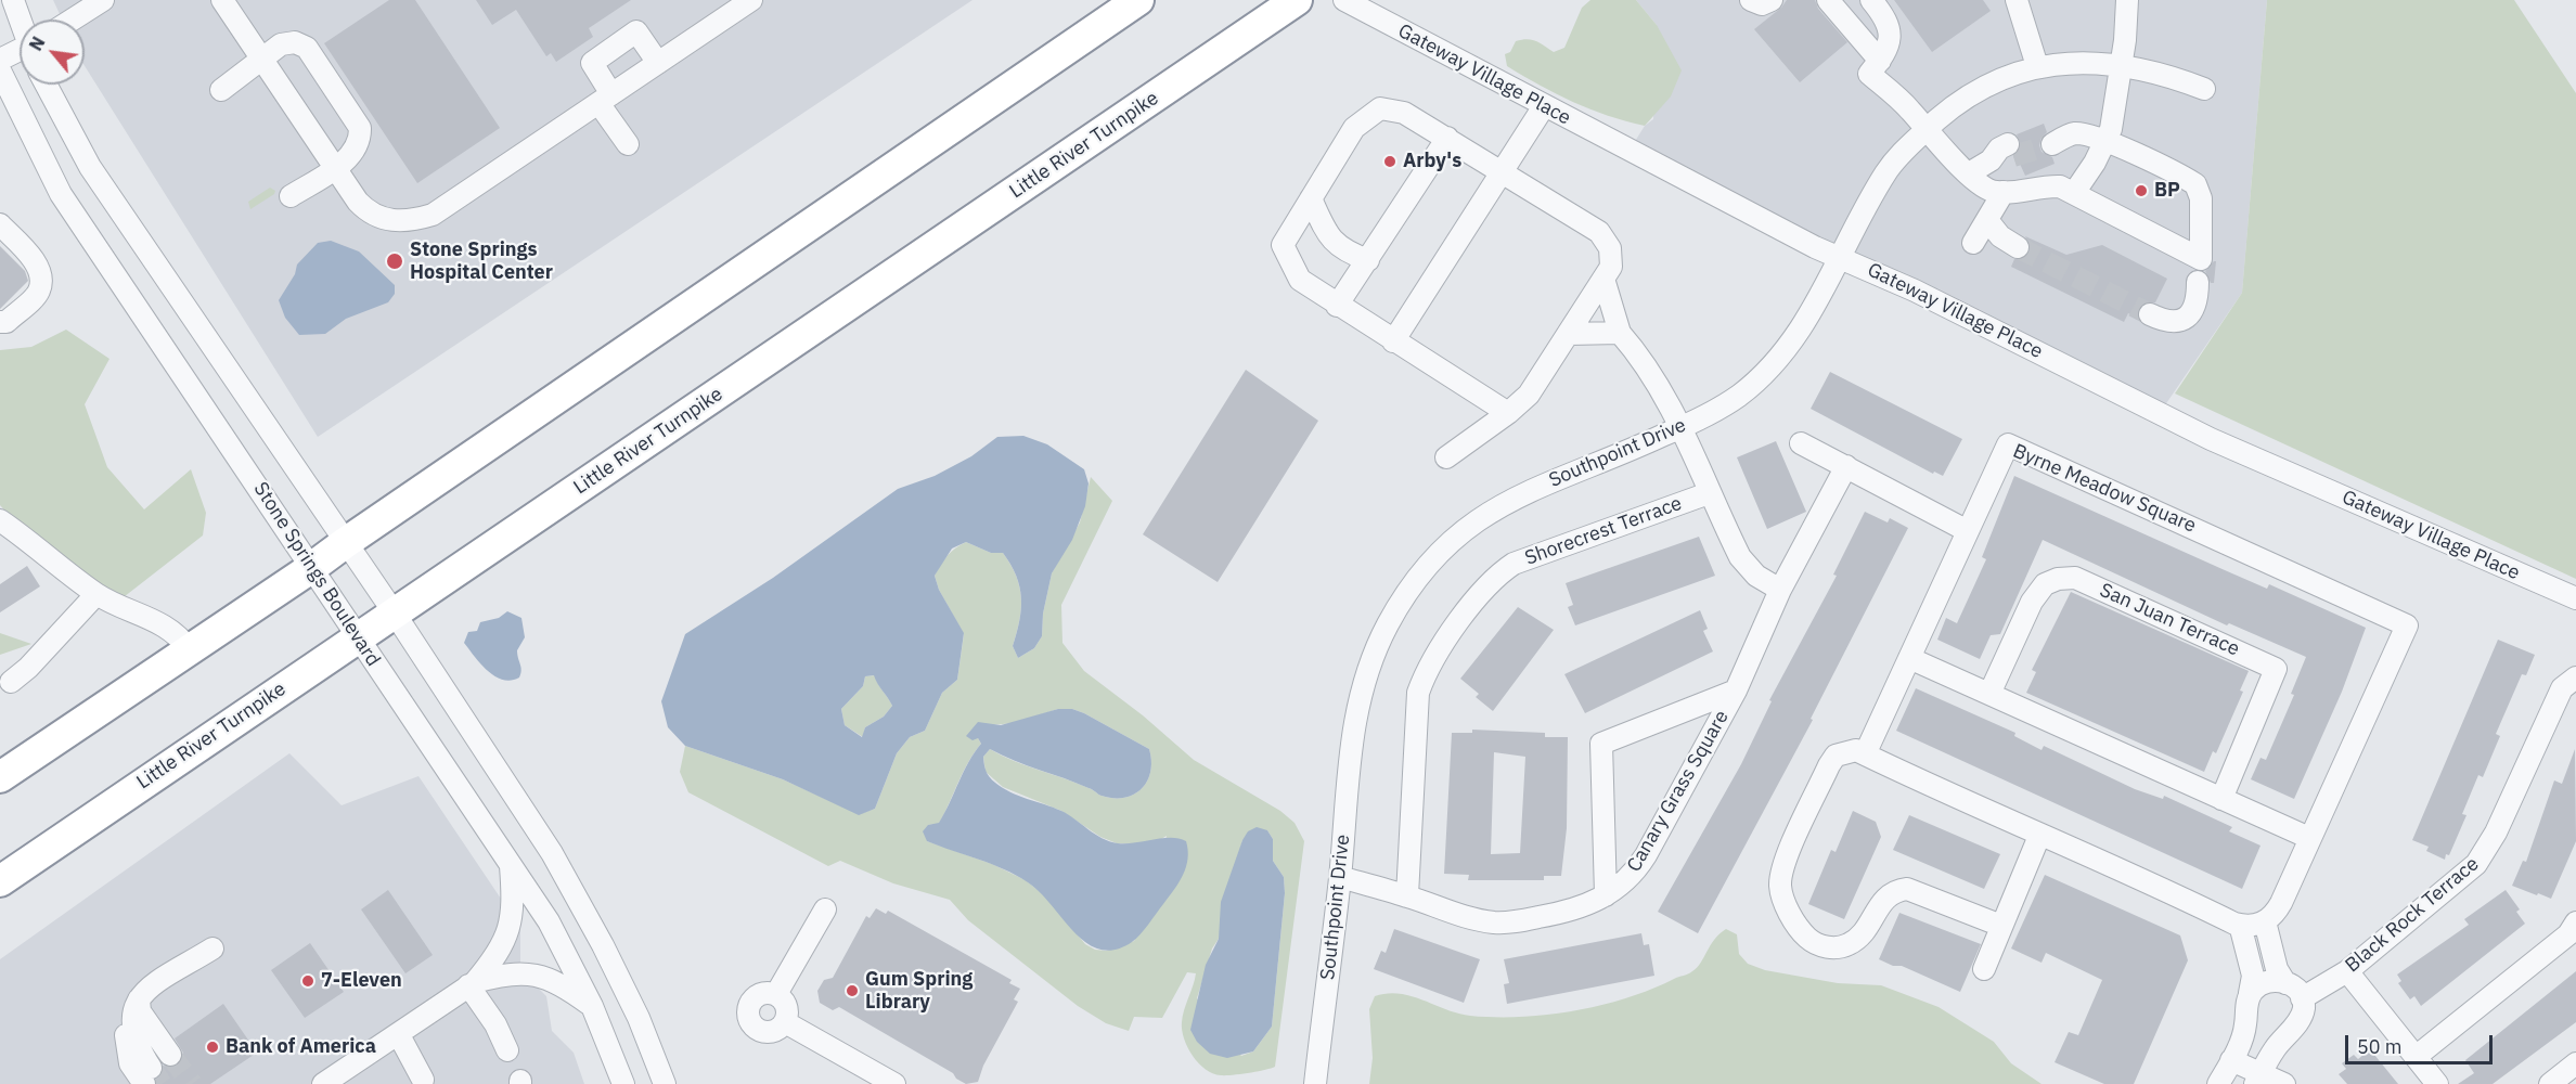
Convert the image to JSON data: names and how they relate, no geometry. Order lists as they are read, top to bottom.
{
  "streets": {
    "highway": ["Little River Turnpike"],
    "street": [
      "Gateway Village Place",
      "Southpoint Drive",
      "Byrne Meadow Square",
      "Shorecrest Terrace",
      "Stone Springs Boulevard",
      "San Juan Terrace",
      "Canary Grass Square",
      "Black Rock Terrace"
    ]
  },
  "crossings": [
    ["Gateway Village Place", "Southpoint Drive"],
    ["Little River Turnpike", "Stone Springs Boulevard"],
    ["Southpoint Drive", "Canary Grass Square"],
    ["Shorecrest Terrace", "Canary Grass Square"]
  ],
  "places": [
    "Arby's",
    "BP",
    "Stone Springs Hospital Center",
    "7-Eleven",
    "Gum Spring Library",
    "Bank of America"
  ],
  "scale_bar": "50 m",
  "north": "top left"
}
